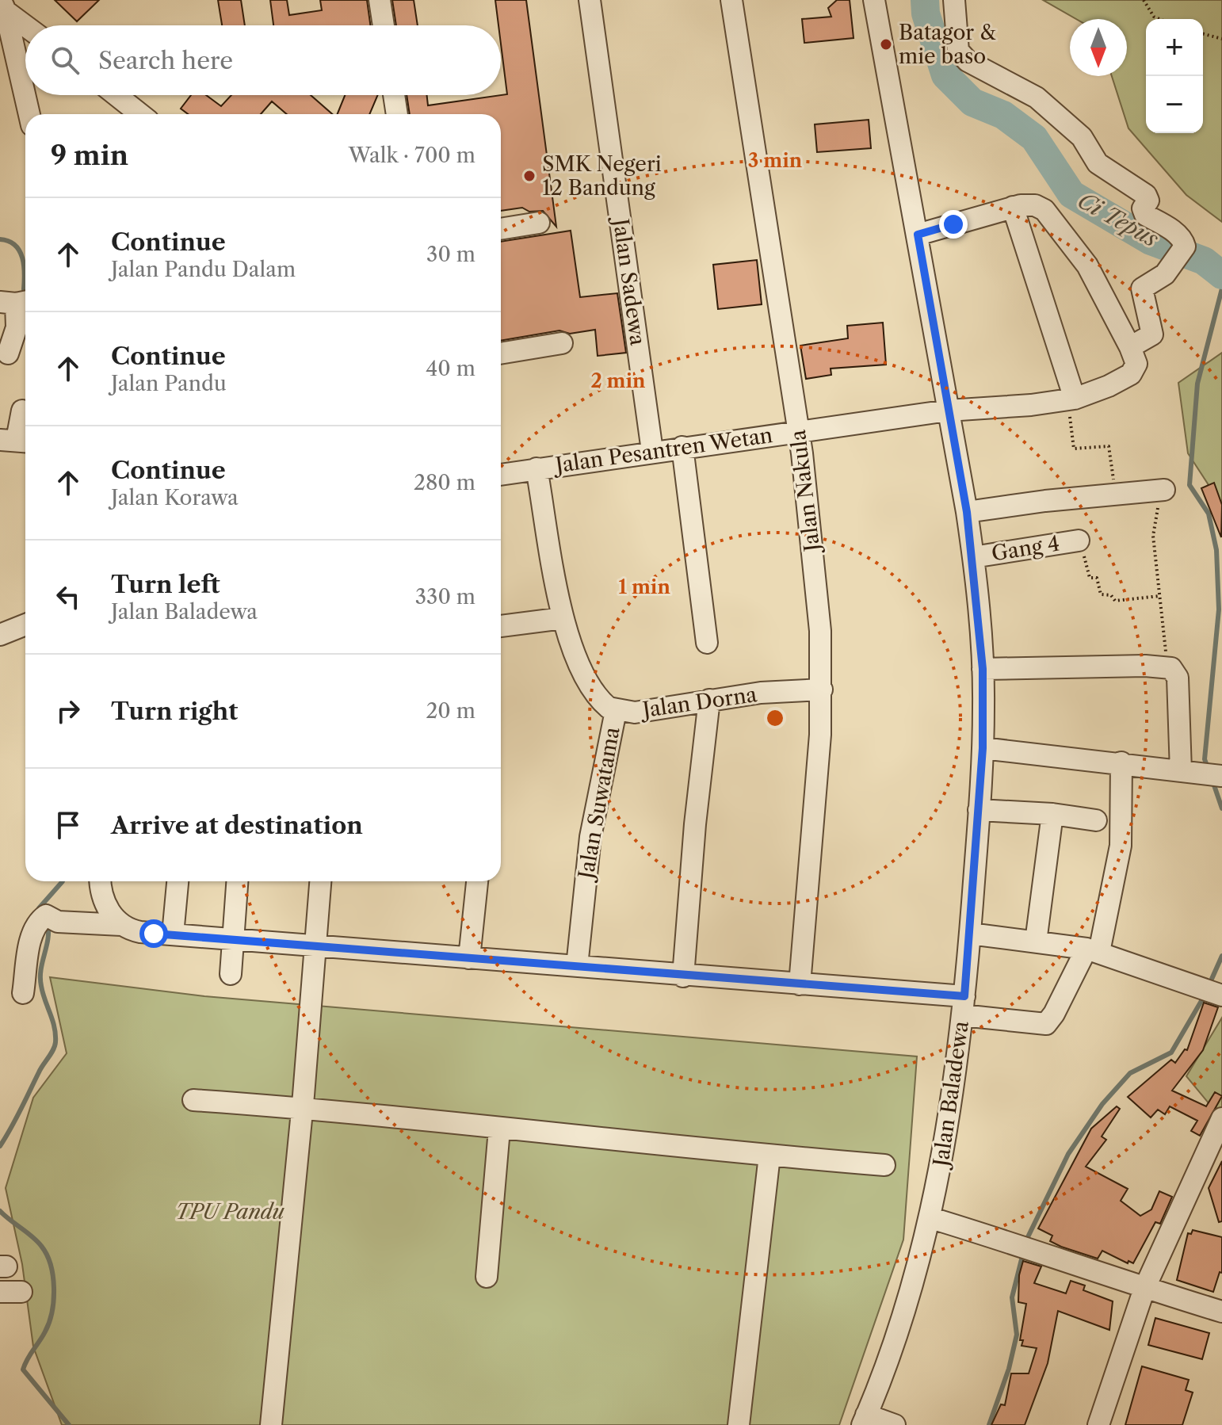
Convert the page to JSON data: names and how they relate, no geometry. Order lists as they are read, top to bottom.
{
  "streets": {
    "street": [
      "Jalan Sadewa",
      "Jalan Pesantren Wetan",
      "Jalan Nakula",
      "Gang 4",
      "Jalan Dorna",
      "Jalan Suwatama",
      "Jalan Baladewa"
    ]
  },
  "crossings": [
    ["Jalan Sadewa", "Jalan Pesantren Wetan"],
    ["Jalan Pesantren Wetan", "Jalan Nakula"],
    ["Jalan Pesantren Wetan", "Jalan Suwatama"],
    ["Jalan Pesantren Wetan", "Jalan Baladewa"],
    ["Jalan Nakula", "Jalan Dorna"],
    ["Gang 4", "Jalan Baladewa"],
    ["Jalan Dorna", "Jalan Suwatama"]
  ],
  "water": ["Ci Tepus"],
  "parks": ["TPU Pandu"],
  "places": ["Batagor & mie baso", "SMK Negeri 12 Bandung"],
  "north": "bottom",
  "page": {
    "map_buttons": ["+", "−"],
    "search": "Search here",
    "heading": ["9 min", "Walk · 700 m"],
    "list": [
      ["Continue", "Jalan Pandu Dalam", "30 m"],
      ["Continue", "Jalan Pandu", "40 m"],
      ["Continue", "Jalan Korawa", "280 m"],
      ["Turn left", "Jalan Baladewa", "330 m"],
      ["Turn right", "20 m"],
      "Arrive at destination"
    ]
  },
  "rings": ["3 min", "2 min", "1 min"]
}
